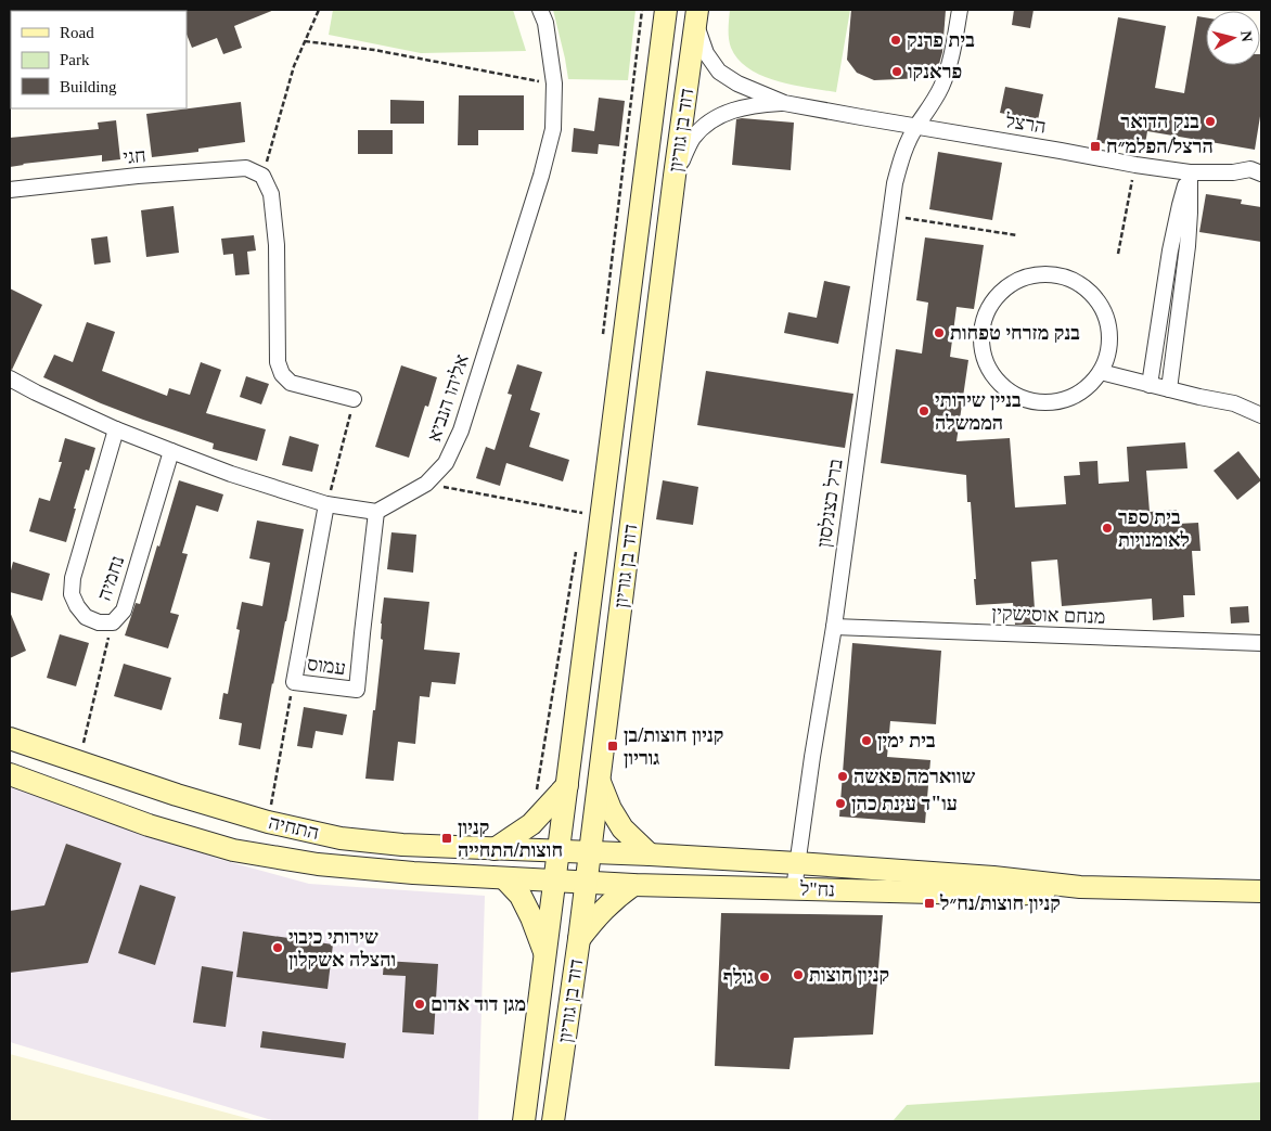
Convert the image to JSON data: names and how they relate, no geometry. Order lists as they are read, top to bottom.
{
  "streets": {
    "main road": ["דוד בן גוריון", "התחיה", "נח\"ל"],
    "street": [
      "הרצל",
      "חגי",
      "אליהו הנביא",
      "ברל כצנלסון",
      "נחמיה",
      "מנחם אוסישקין",
      "עמוס"
    ]
  },
  "crossings": [
    ["הרצל", "דוד בן גוריון"],
    ["הרצל", "ברל כצנלסון"],
    ["דוד בן גוריון", "התחיה"],
    ["דוד בן גוריון", "נח\"ל"],
    ["אליהו הנביא", "עמוס"],
    ["ברל כצנלסון", "מנחם אוסישקין"],
    ["ברל כצנלסון", "נח\"ל"],
    ["התחיה", "נח\"ל"]
  ],
  "places": {
    "other": [
      "בית פרנק",
      "פראנקו",
      "בנק הדואר",
      "בנק מזרחי טפחות",
      "בניין שירותי הממשלה",
      "בית ספר לאומנויות",
      "בית ימין",
      "שווארמה פאשה",
      "עו\"ד עינת כהן",
      "שירותי כיבוי והצלה אשקלון",
      "קניון חוצות",
      "גולף",
      "מגן דוד אדום"
    ],
    "transit": [
      "הרצל/הפלמ״ח",
      "קניון חוצות/בן גוריון",
      "קניון חוצות/התחייה",
      "קניון חוצות/נח״ל"
    ]
  },
  "legend": ["Road", "Park", "Building"],
  "north": "right"
}
